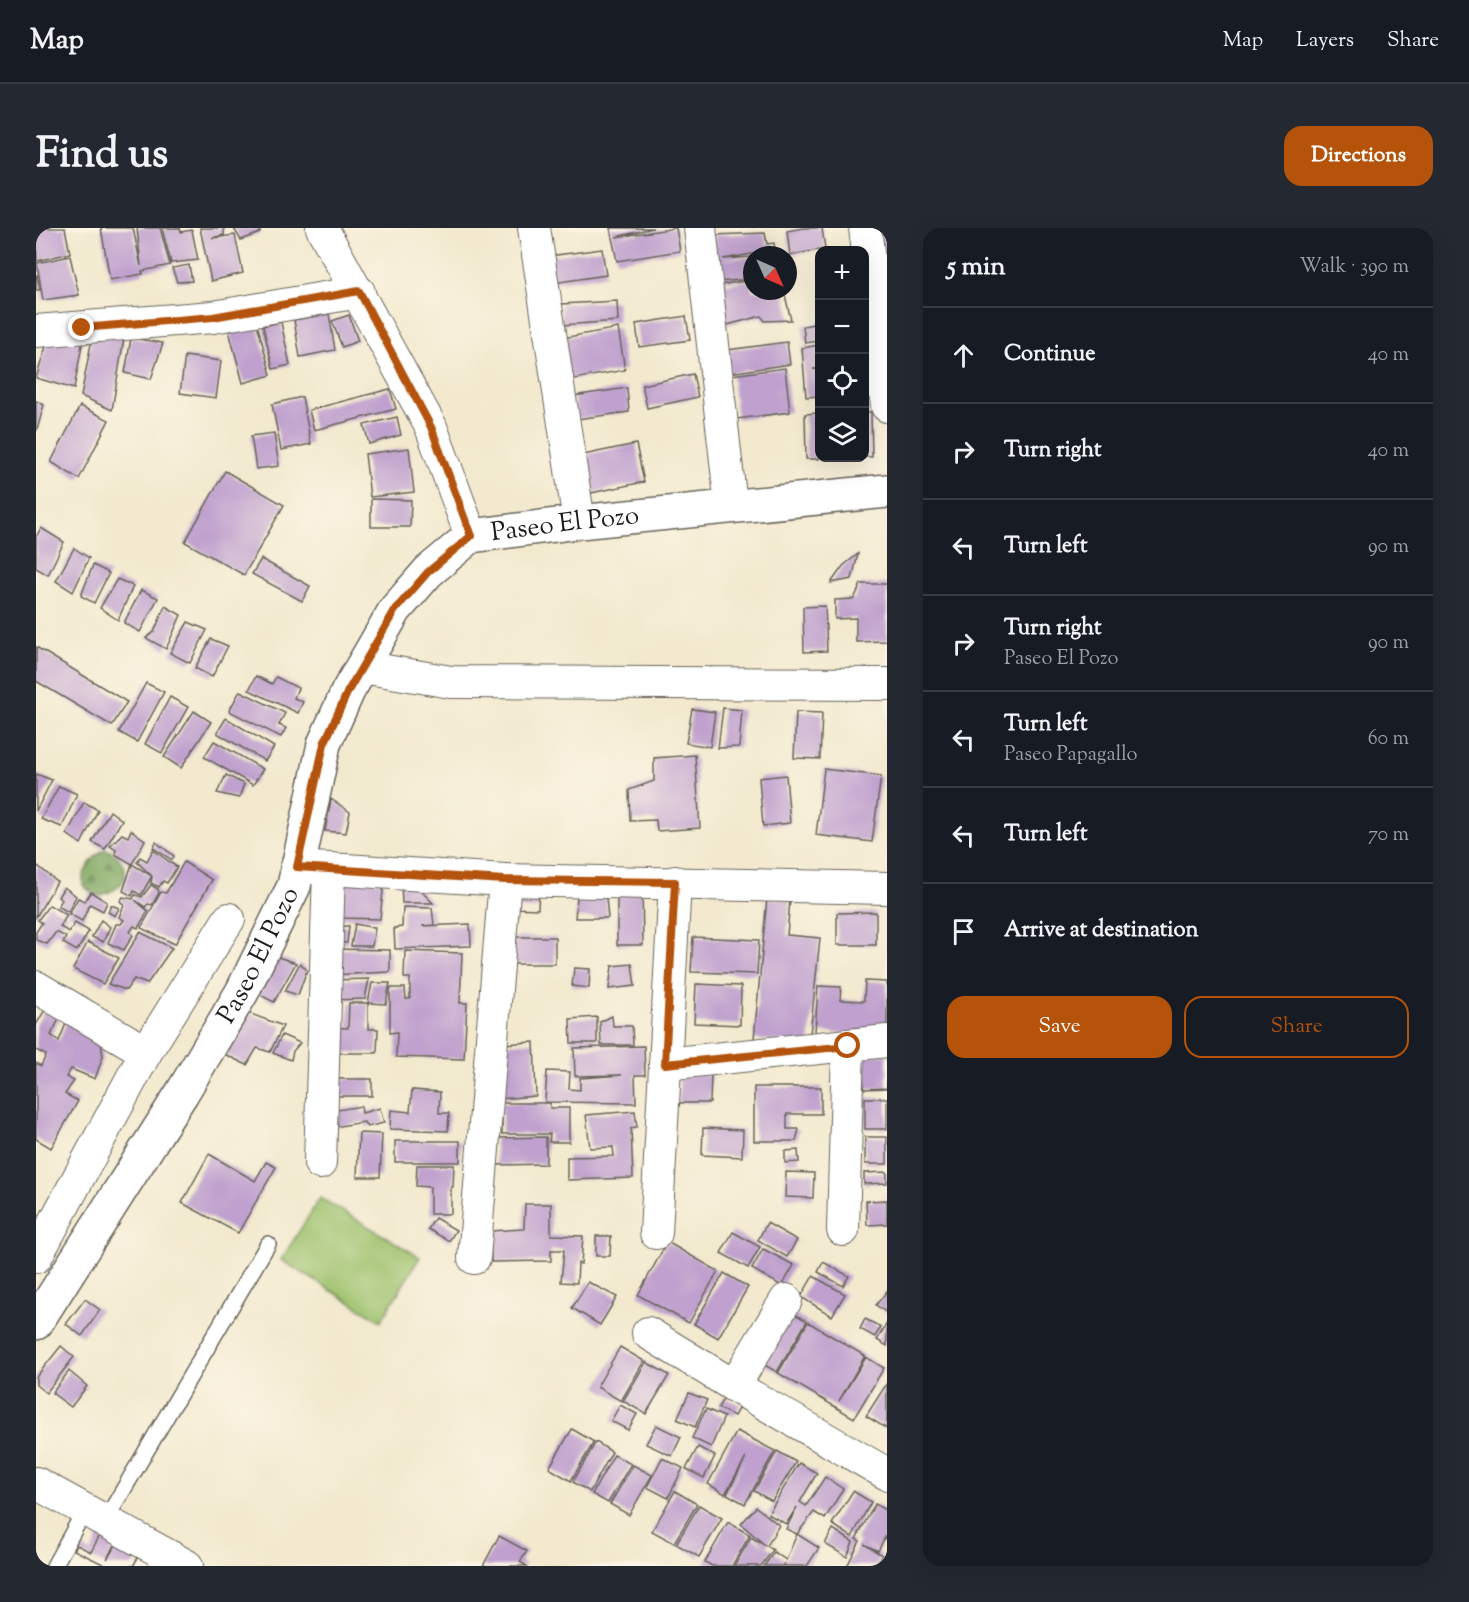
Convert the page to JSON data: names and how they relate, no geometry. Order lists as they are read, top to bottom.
{
  "streets": {
    "street": ["Paseo El Pozo"]
  },
  "north": "bottom right",
  "page": {
    "header": "Map",
    "nav": ["Map", "Layers", "Share"],
    "title": "Find us",
    "buttons": [
      "Directions",
      ["Save", "Share"]
    ],
    "heading": ["5 min", "Walk · 390 m"],
    "map_buttons": ["+", "−"],
    "list": [
      ["Continue", "40 m"],
      ["Turn right", "40 m"],
      ["Turn left", "90 m"],
      ["Turn right", "Paseo El Pozo", "90 m"],
      ["Turn left", "Paseo Papagallo", "60 m"],
      ["Turn left", "70 m"],
      "Arrive at destination"
    ]
  }
}
